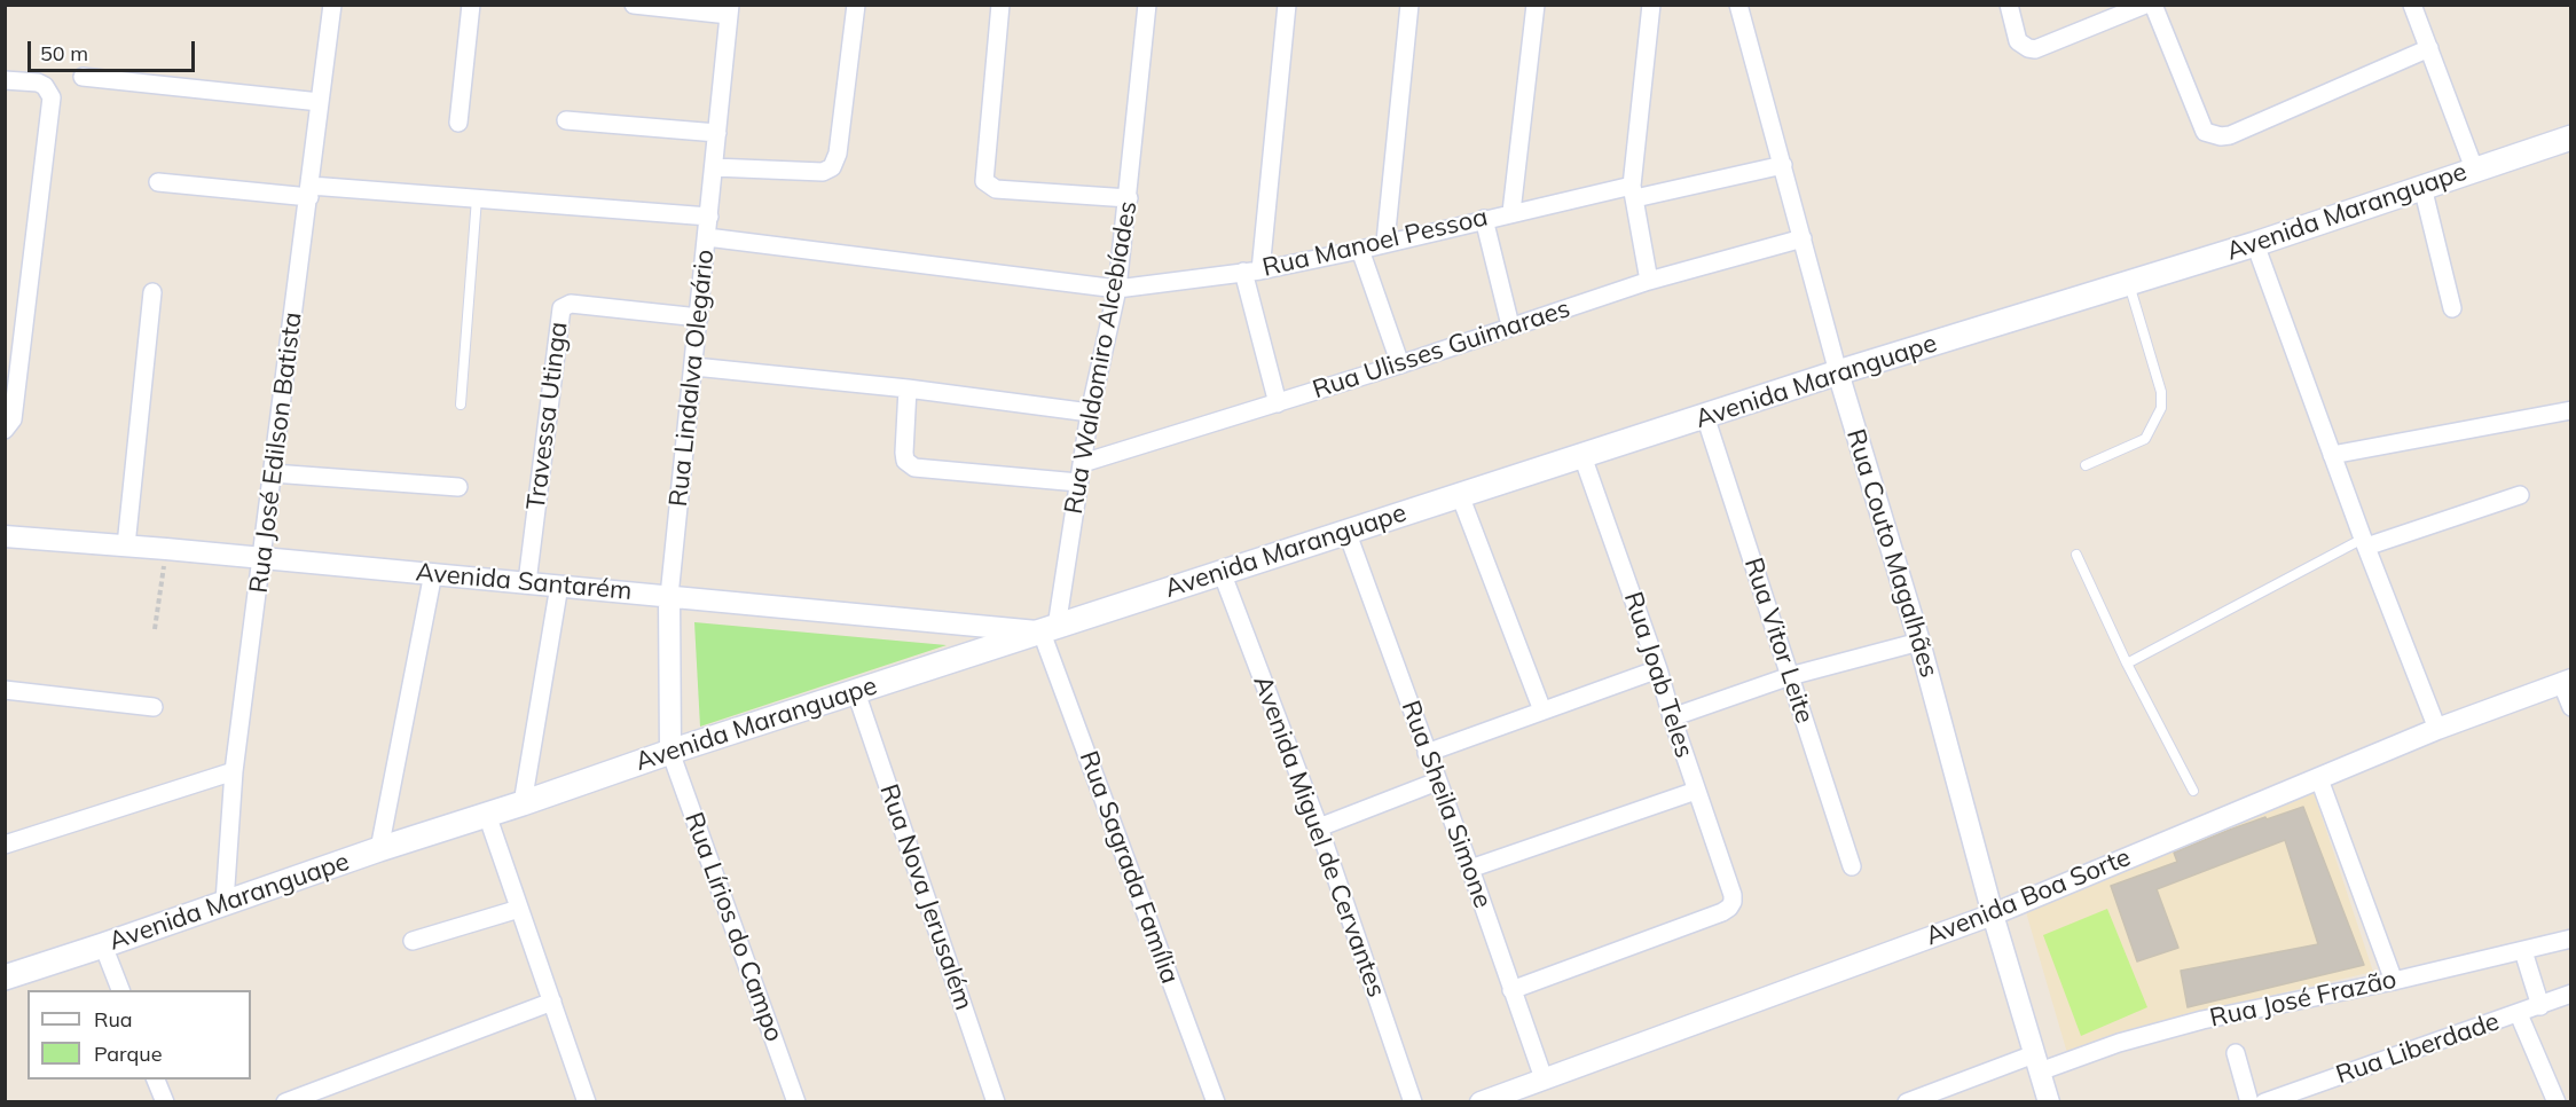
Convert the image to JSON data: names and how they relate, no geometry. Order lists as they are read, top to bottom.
{
  "streets": {
    "main road": ["Avenida Maranguape"],
    "street": [
      "Rua Manoel Pessoa",
      "Rua Ulisses Guimaraes",
      "Rua Waldomiro Alcebíades",
      "Rua Lindalva Olegário",
      "Travessa Utinga",
      "Rua José Edilson Batista",
      "Rua Couto Magalhães",
      "Avenida Santarém",
      "Rua Vitor Leite",
      "Rua Joab Teles",
      "Rua Sheila Simone",
      "Avenida Miguel de Cervantes",
      "Rua Sagrada Família",
      "Rua Nova Jerusalém",
      "Avenida Boa Sorte",
      "Rua Lírios do Campo",
      "Rua José Frazão",
      "Rua Liberdade"
    ]
  },
  "crossings": [
    ["Avenida Maranguape", "Rua Waldomiro Alcebíades"],
    ["Avenida Maranguape", "Rua Lindalva Olegário"],
    ["Avenida Maranguape", "Rua José Edilson Batista"],
    ["Avenida Maranguape", "Rua Couto Magalhães"],
    ["Avenida Maranguape", "Avenida Santarém"],
    ["Avenida Maranguape", "Rua Vitor Leite"],
    ["Avenida Maranguape", "Rua Joab Teles"],
    ["Avenida Maranguape", "Rua Sheila Simone"],
    ["Avenida Maranguape", "Avenida Miguel de Cervantes"],
    ["Avenida Maranguape", "Rua Sagrada Família"],
    ["Avenida Maranguape", "Rua Nova Jerusalém"],
    ["Avenida Maranguape", "Rua Lírios do Campo"],
    ["Rua Manoel Pessoa", "Rua Waldomiro Alcebíades"],
    ["Rua Manoel Pessoa", "Rua Lindalva Olegário"],
    ["Rua Manoel Pessoa", "Rua Couto Magalhães"],
    ["Rua Ulisses Guimaraes", "Rua Waldomiro Alcebíades"],
    ["Rua Ulisses Guimaraes", "Rua Couto Magalhães"],
    ["Rua Waldomiro Alcebíades", "Avenida Santarém"],
    ["Rua Waldomiro Alcebíades", "Rua Sagrada Família"],
    ["Rua Lindalva Olegário", "Travessa Utinga"],
    ["Rua Lindalva Olegário", "Avenida Santarém"],
    ["Rua Lindalva Olegário", "Rua Lírios do Campo"],
    ["Travessa Utinga", "Avenida Santarém"],
    ["Rua José Edilson Batista", "Avenida Santarém"],
    ["Rua Couto Magalhães", "Avenida Boa Sorte"],
    ["Rua Couto Magalhães", "Rua José Frazão"],
    ["Avenida Santarém", "Rua Sagrada Família"],
    ["Rua Joab Teles", "Rua Sheila Simone"],
    ["Rua Sheila Simone", "Avenida Boa Sorte"]
  ],
  "legend": ["Rua", "Parque"],
  "scale_bar": "50 m"
}
